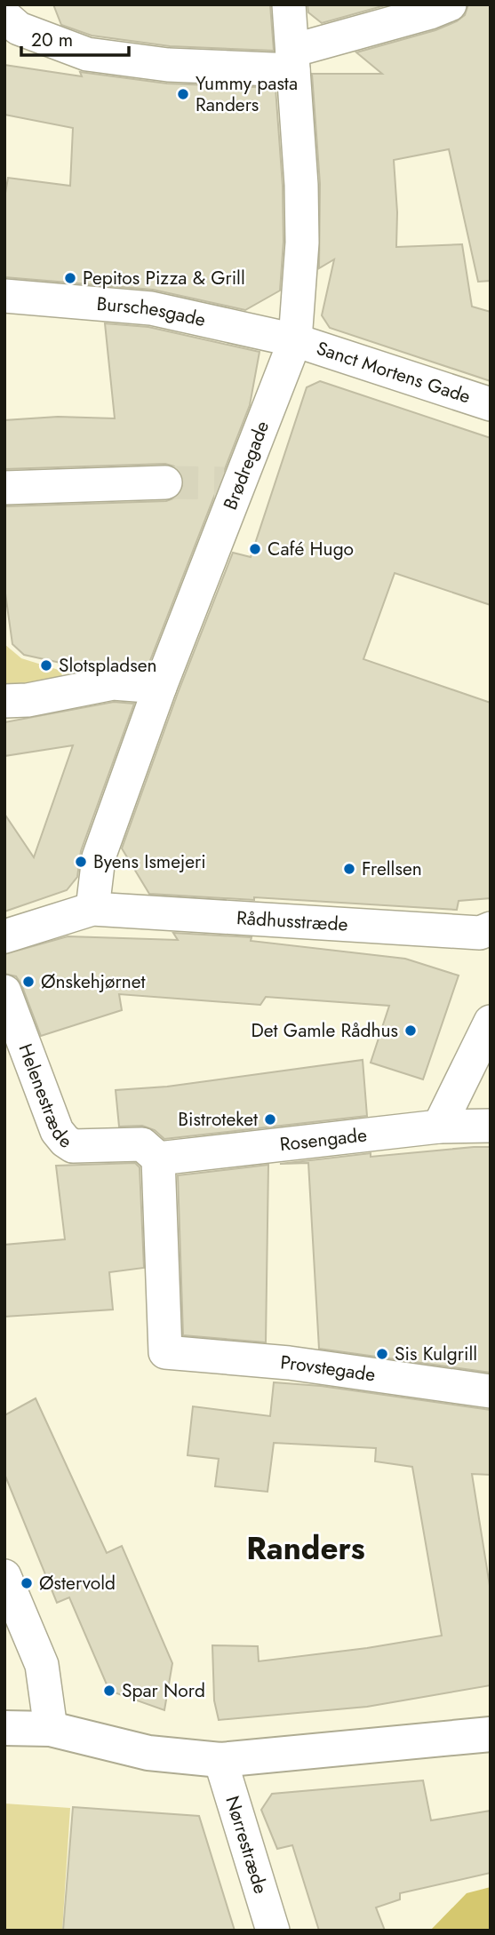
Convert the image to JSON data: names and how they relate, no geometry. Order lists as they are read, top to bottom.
{
  "streets": {
    "street": [
      "Burschesgade",
      "Sanct Mortens Gade",
      "Brødregade",
      "Rådhusstræde",
      "Helenestræde",
      "Rosengade",
      "Provstegade",
      "Nørrestræde"
    ]
  },
  "crossings": [
    ["Burschesgade", "Sanct Mortens Gade"],
    ["Burschesgade", "Brødregade"],
    ["Sanct Mortens Gade", "Brødregade"],
    ["Brødregade", "Rådhusstræde"],
    ["Helenestræde", "Rosengade"],
    ["Helenestræde", "Provstegade"],
    ["Rosengade", "Provstegade"]
  ],
  "districts": ["Randers"],
  "places": [
    "Yummy pasta Randers",
    "Pepitos Pizza & Grill",
    "Café Hugo",
    "Slotspladsen",
    "Byens Ismejeri",
    "Frellsen",
    "Ønskehjørnet",
    "Det Gamle Rådhus",
    "Bistroteket",
    "Sis Kulgrill",
    "Østervold",
    "Spar Nord"
  ],
  "scale_bar": "20 m"
}
